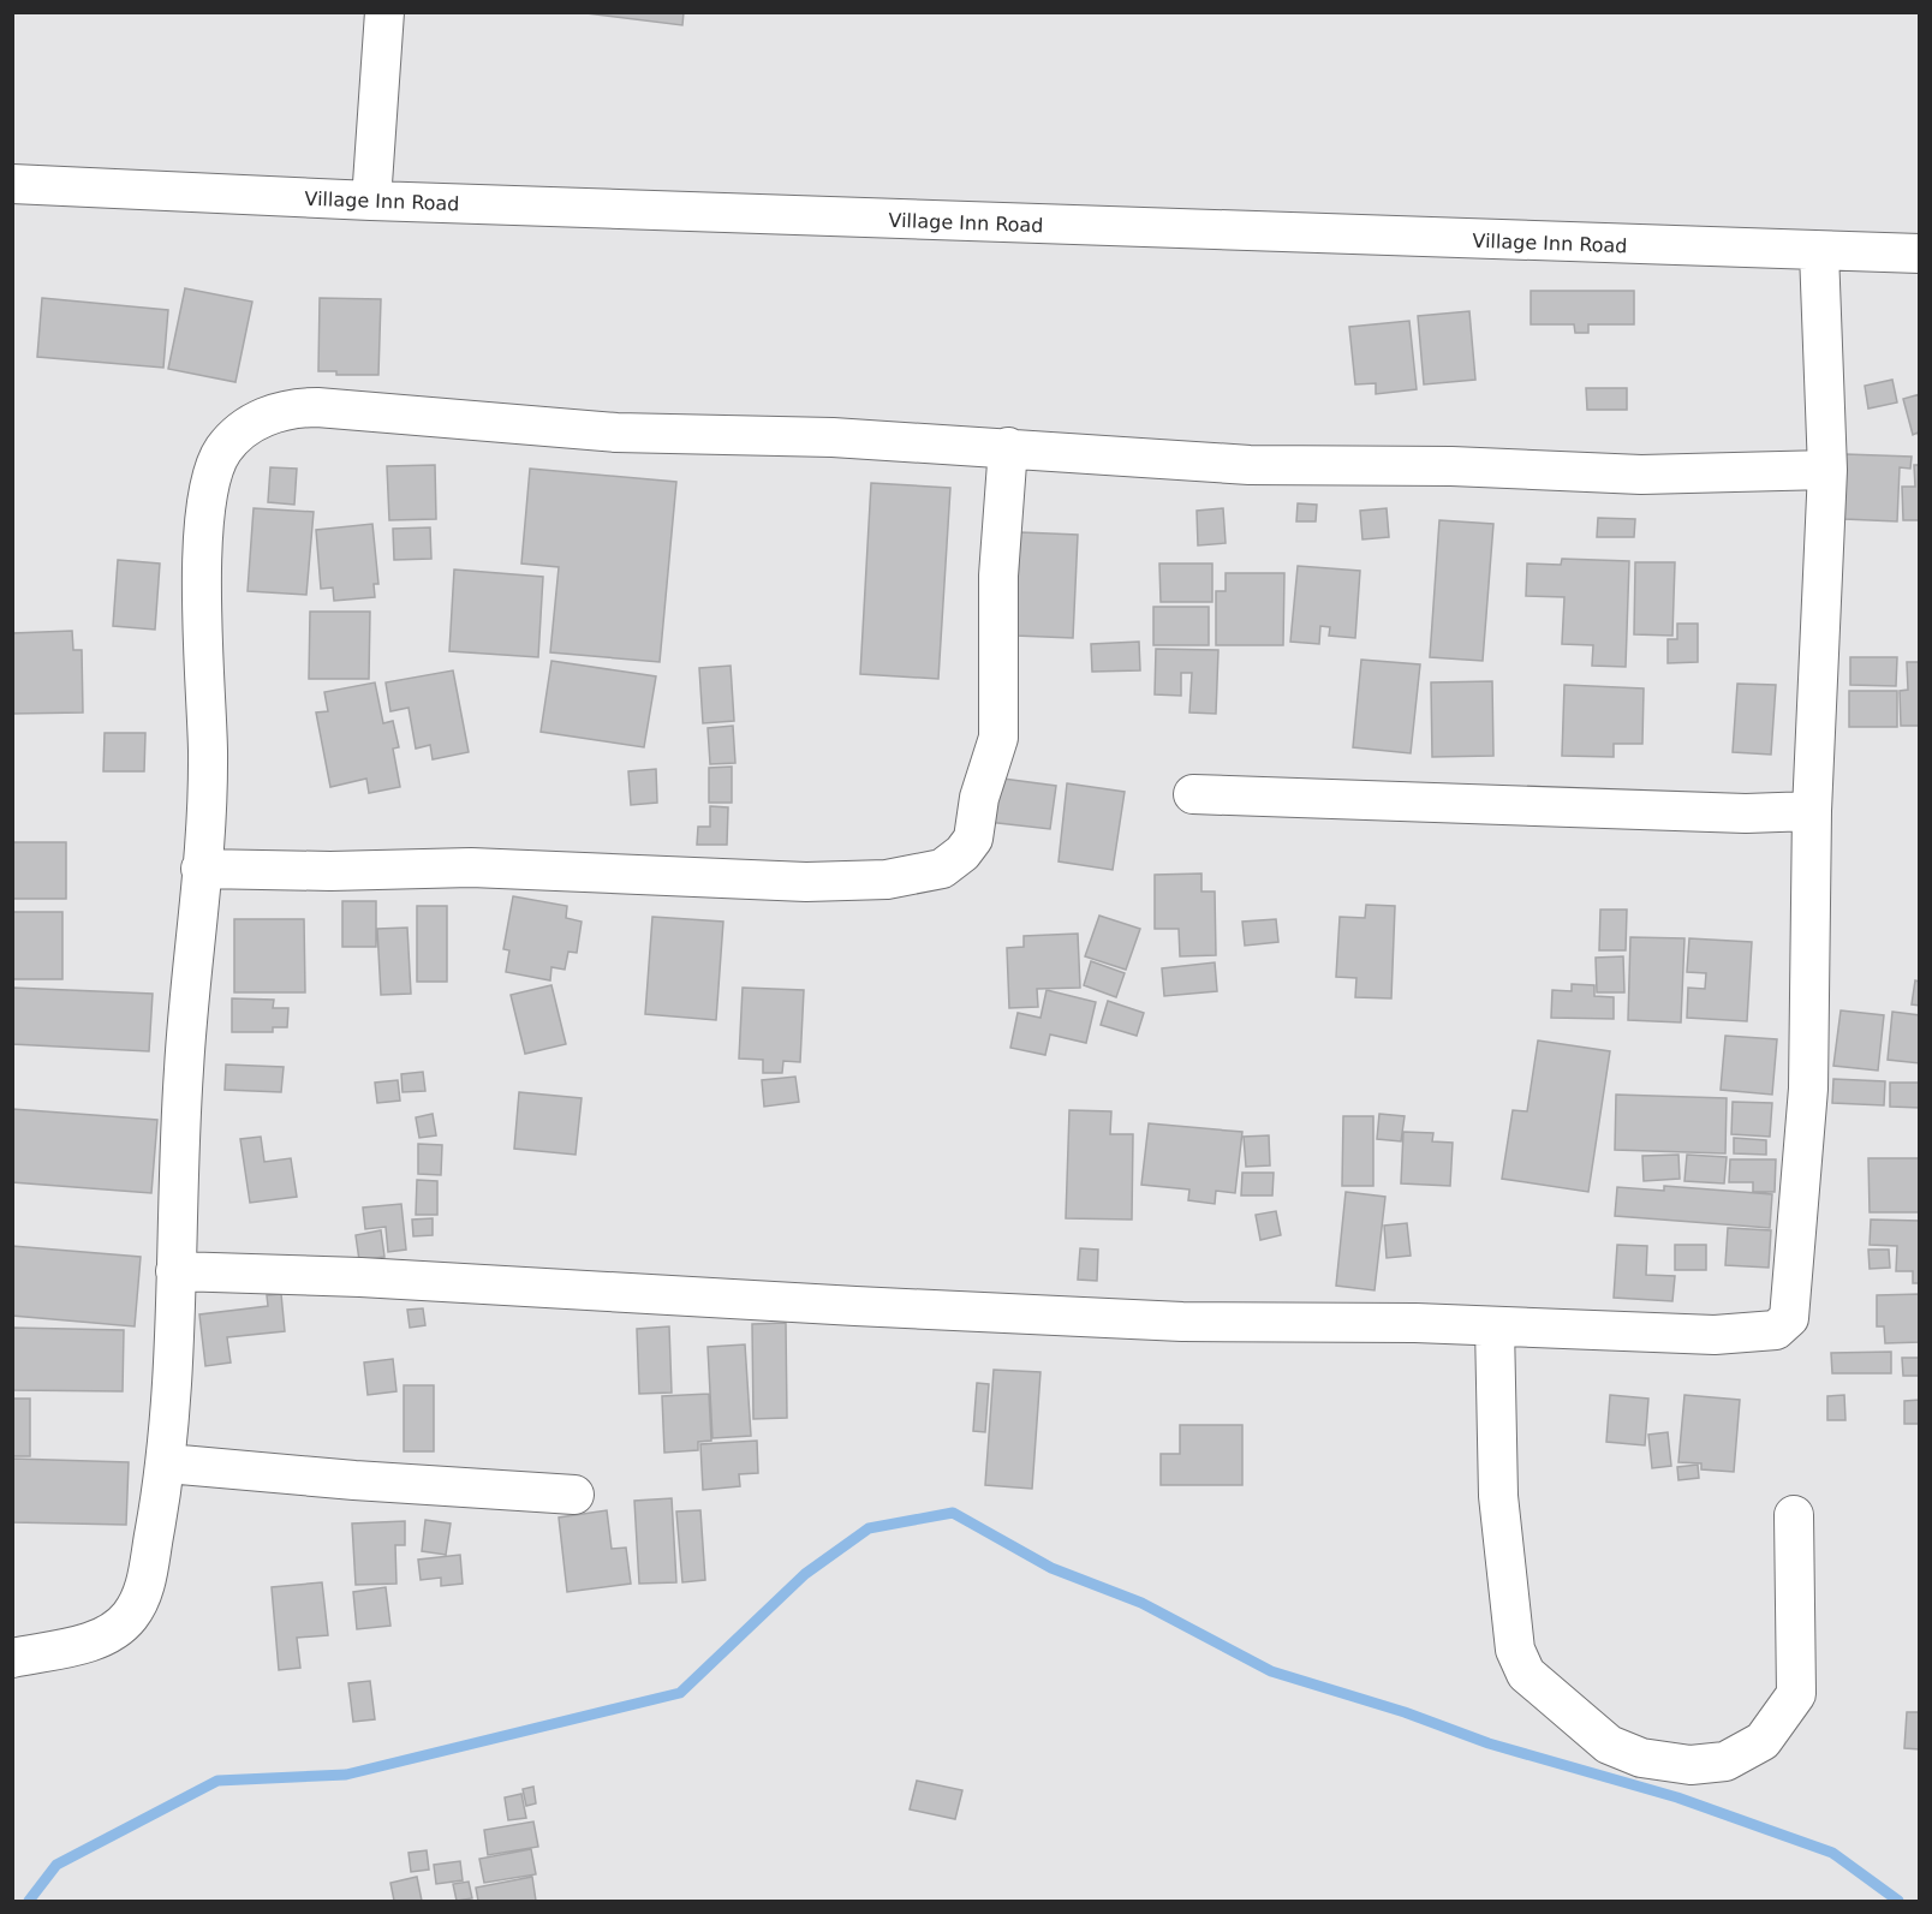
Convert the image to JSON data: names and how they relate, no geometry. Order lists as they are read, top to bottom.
{
  "streets": {
    "street": ["Village Inn Road"]
  }
}
